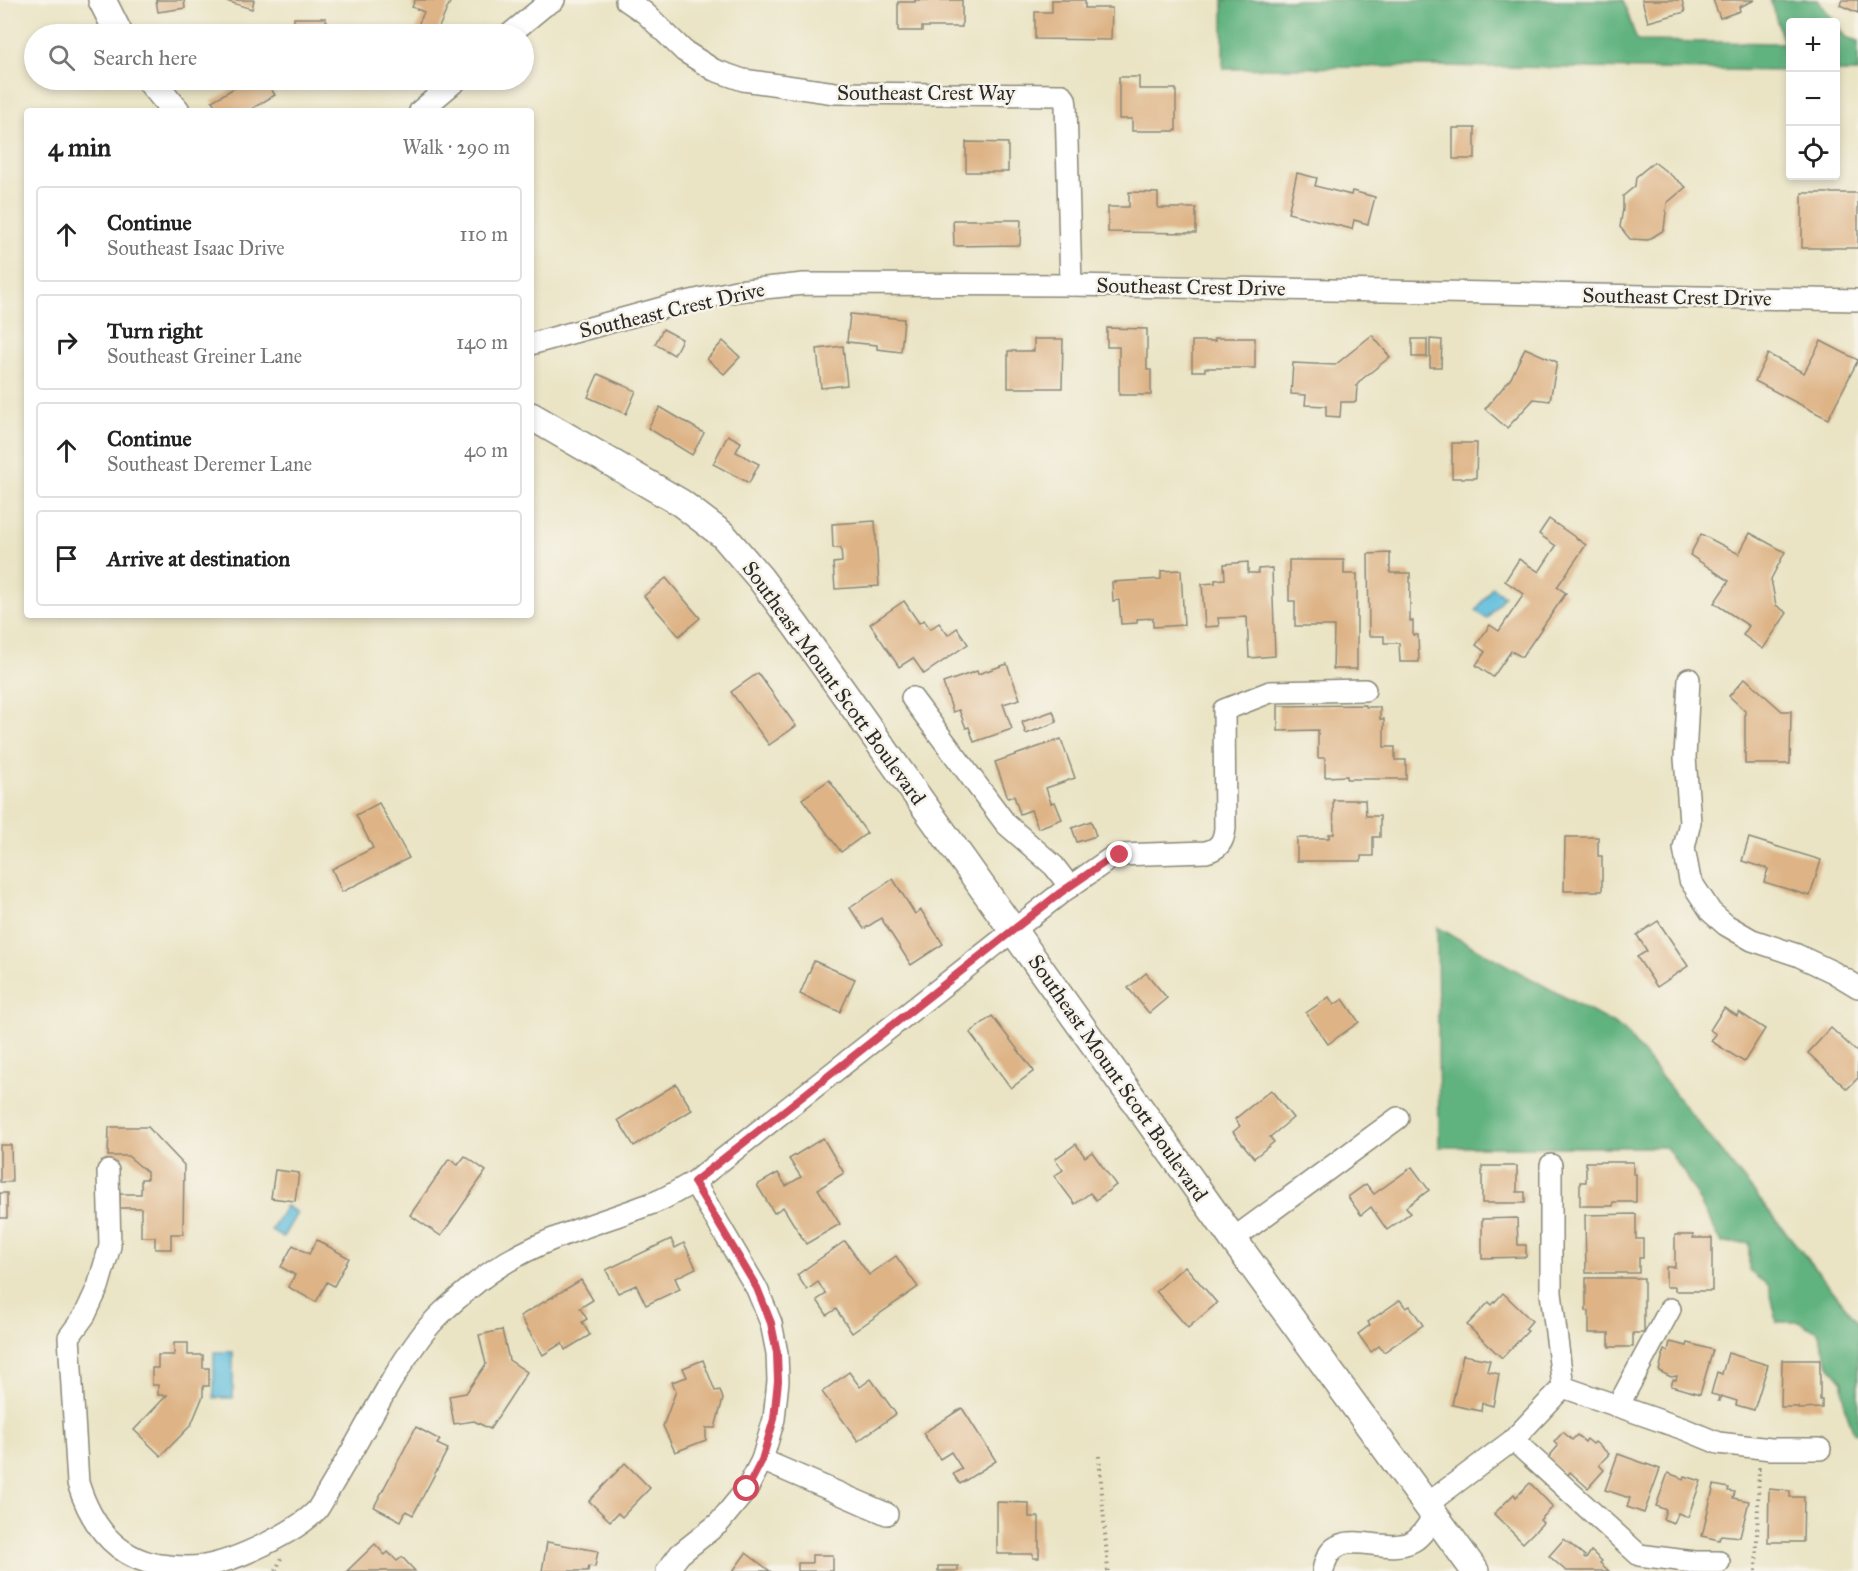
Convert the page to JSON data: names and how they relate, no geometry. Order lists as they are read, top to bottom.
{
  "streets": {
    "main road": ["Southeast Mount Scott Boulevard"],
    "street": ["Southeast Crest Way", "Southeast Crest Drive"]
  },
  "crossings": [
    ["Southeast Crest Way", "Southeast Crest Drive"]
  ],
  "page": {
    "map_buttons": ["+", "−"],
    "search": "Search here",
    "heading": ["4 min", "Walk · 290 m"],
    "list": [
      ["Continue", "Southeast Isaac Drive", "110 m"],
      ["Turn right", "Southeast Greiner Lane", "140 m"],
      ["Continue", "Southeast Deremer Lane", "40 m"],
      "Arrive at destination"
    ]
  }
}
